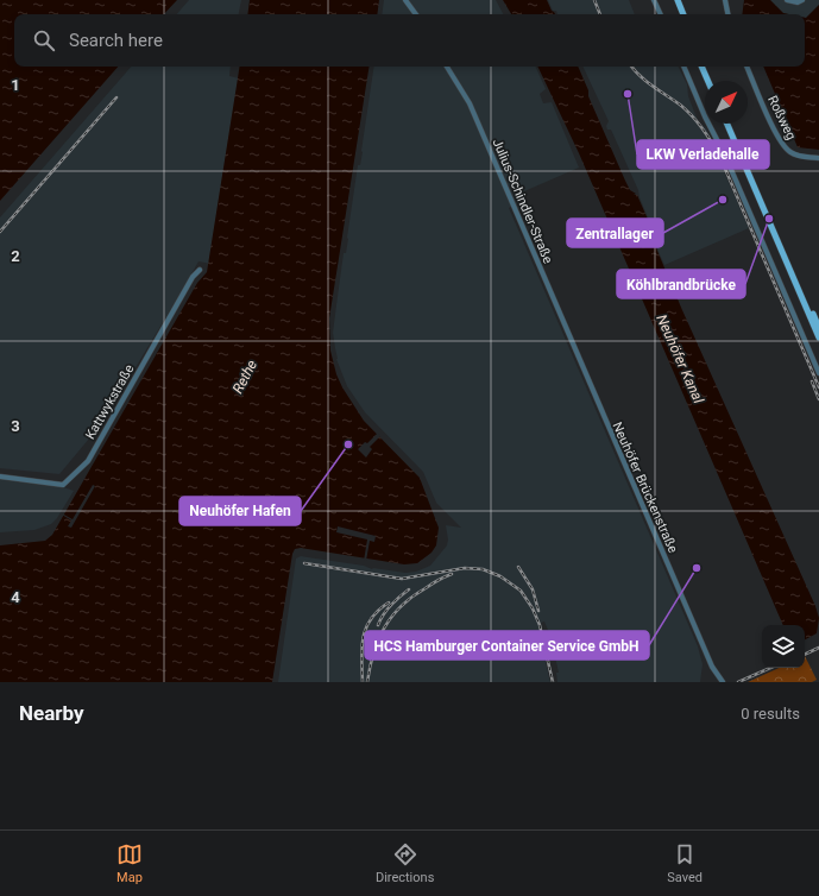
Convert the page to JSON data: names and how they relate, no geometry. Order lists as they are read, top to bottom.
{
  "streets": {
    "street": [
      "Roßweg",
      "Julius-Schindler-Straße",
      "Kattwykstraße",
      "Neuhöfer Brückenstraße"
    ]
  },
  "crossings": [
    ["Julius-Schindler-Straße", "Neuhöfer Brückenstraße"]
  ],
  "water": ["Neuhöfer Kanal", "Rethe"],
  "places": [
    "LKW Verladehalle",
    "Zentrallager",
    "Köhlbrandbrücke",
    "Neuhöfer Hafen",
    "HCS Hamburger Container Service GmbH"
  ],
  "north": "top right",
  "page": {
    "search": "Search here",
    "heading": ["Nearby", "0 results"],
    "nav": ["Map", "Directions", "Saved"]
  },
  "grid": {
    "rows": [
      "1",
      "2",
      "3",
      "4"
    ]
  }
}
